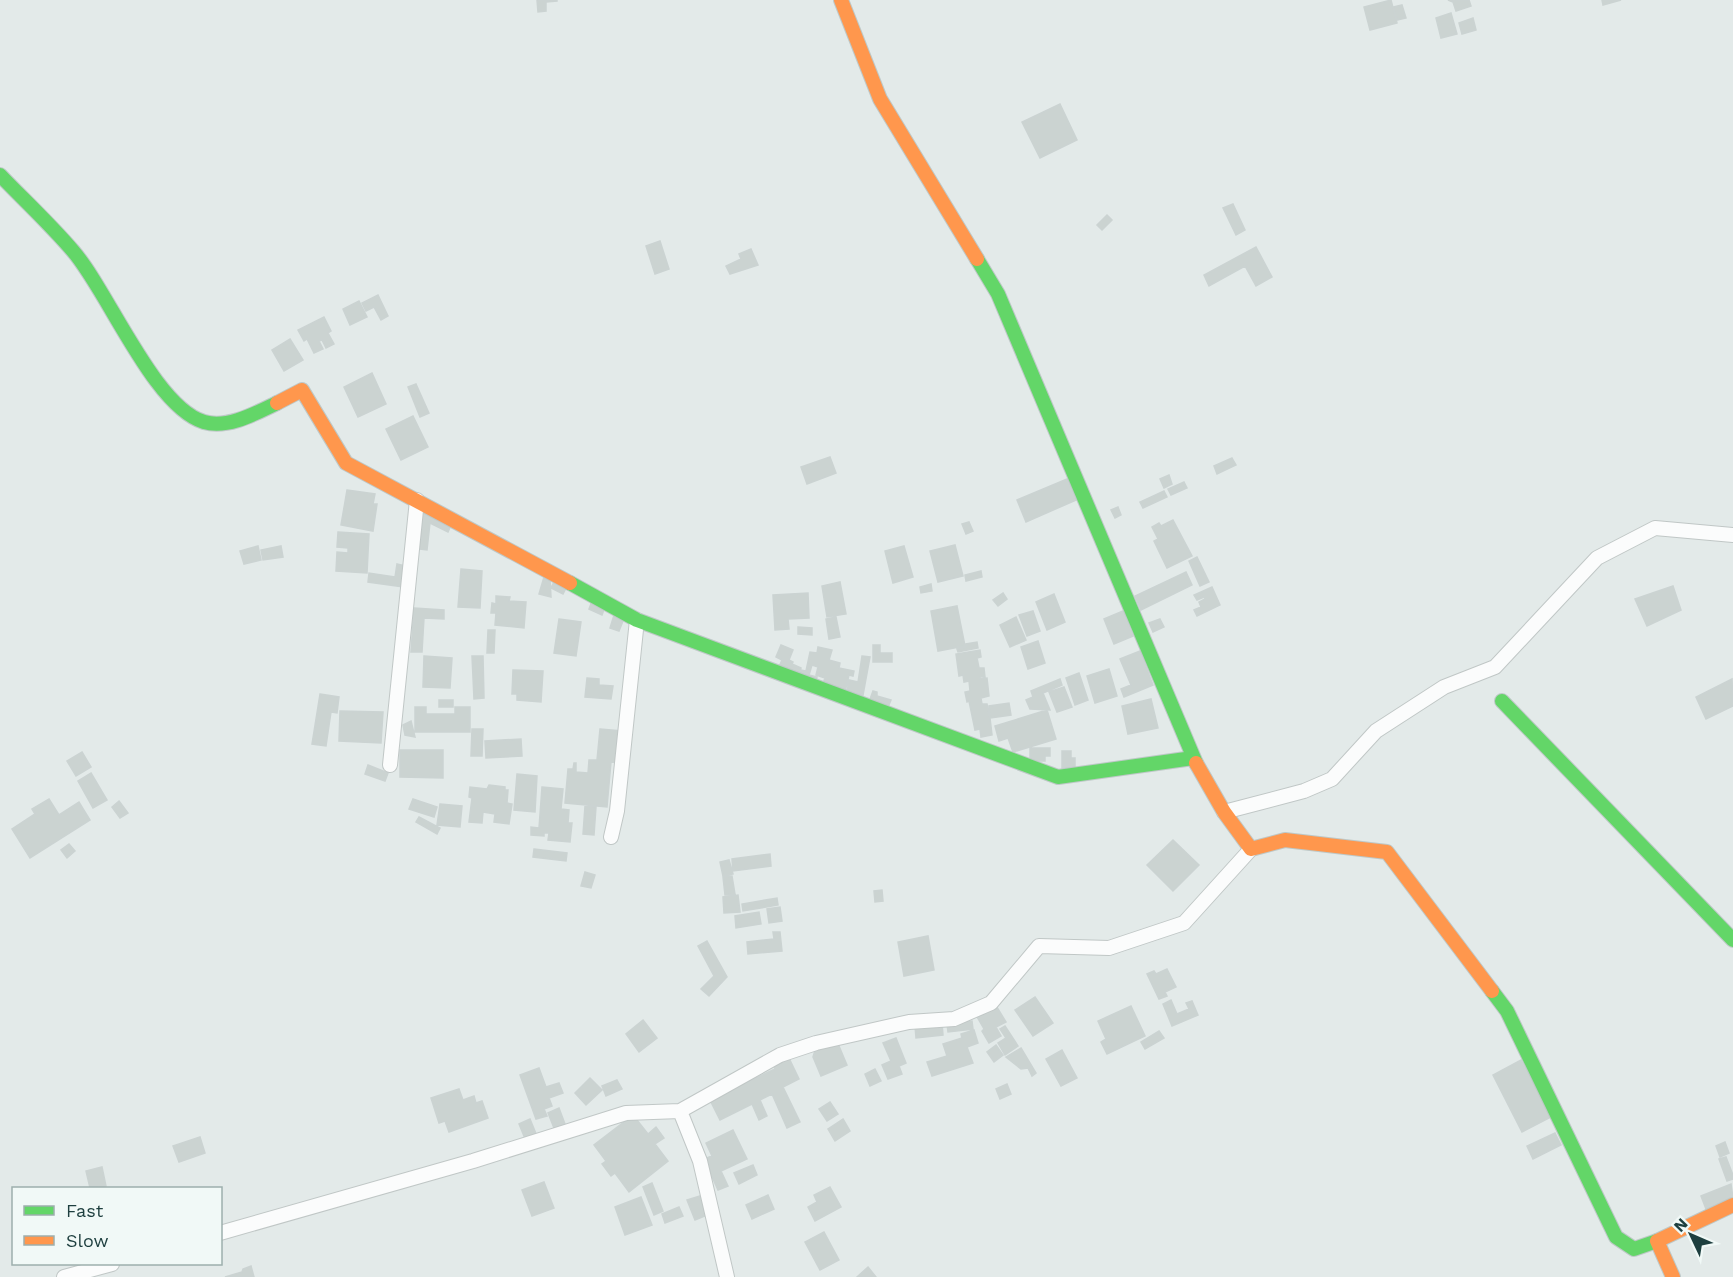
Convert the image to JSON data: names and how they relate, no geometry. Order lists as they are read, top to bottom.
{
  "legend": ["Fast", "Slow"],
  "north": "top left"
}
